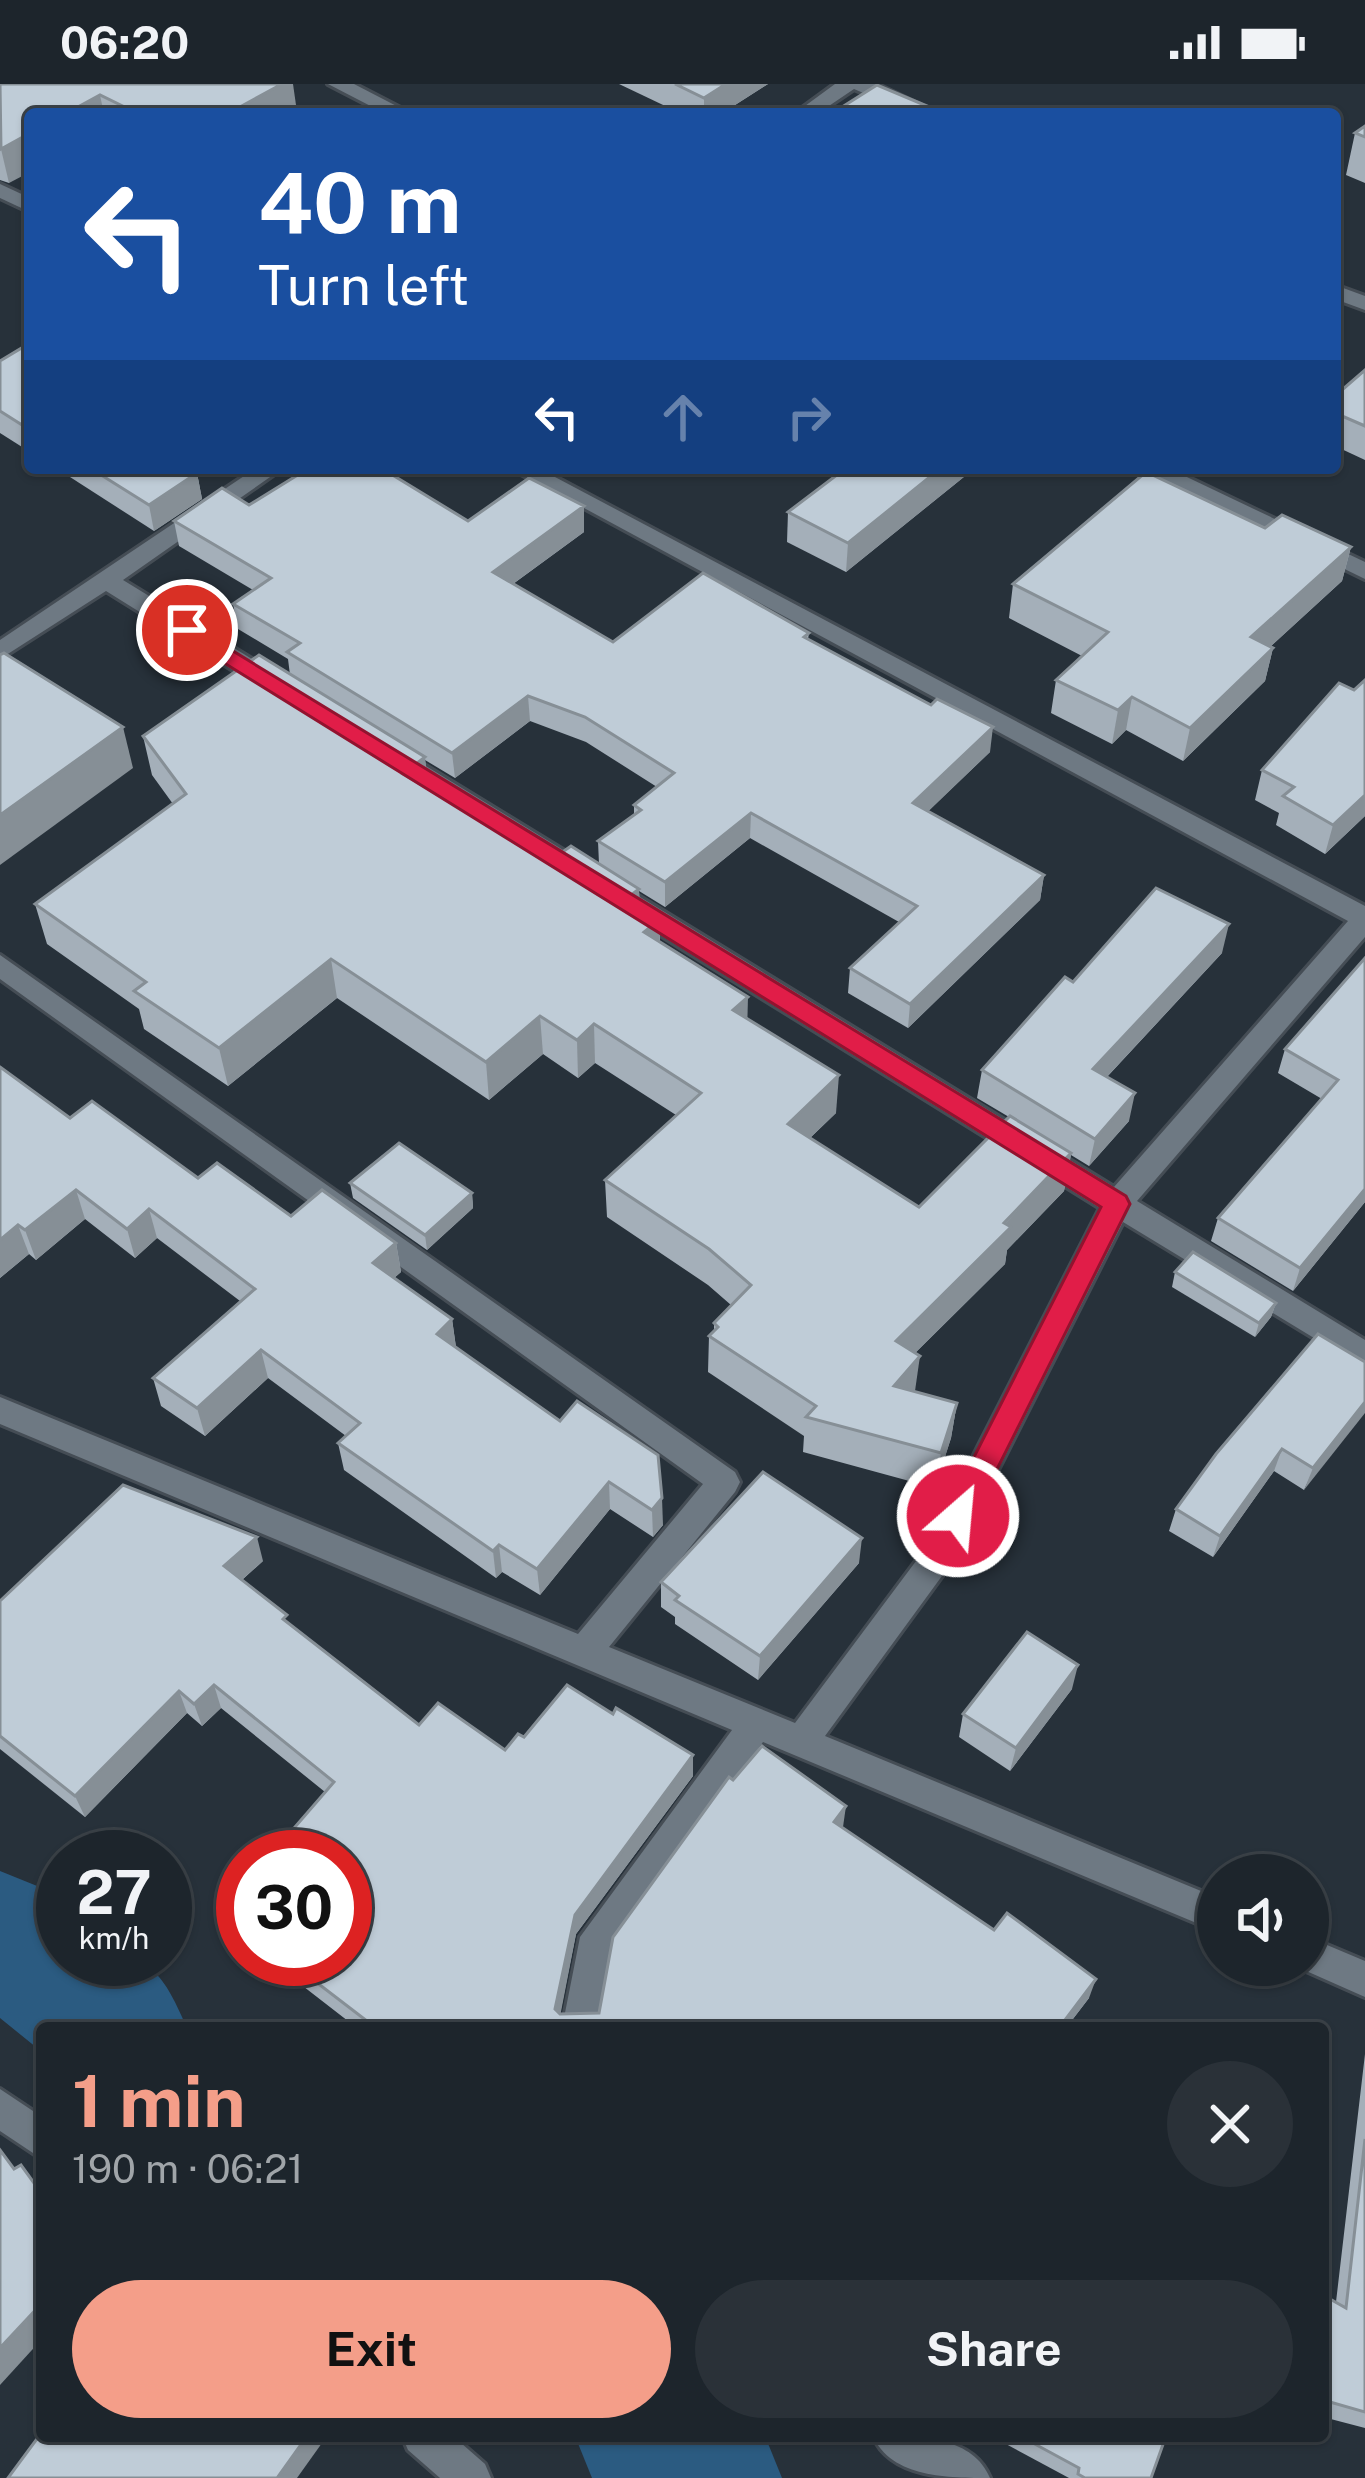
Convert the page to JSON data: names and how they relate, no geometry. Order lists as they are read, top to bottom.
{
  "page": {
    "status": "06:20",
    "turn": ["40 m", "Turn left"],
    "speed": "27 km/h",
    "limit": "30",
    "heading": ["1 min", "190 m · 06:21"],
    "buttons": ["Exit", "Share"]
  }
}
